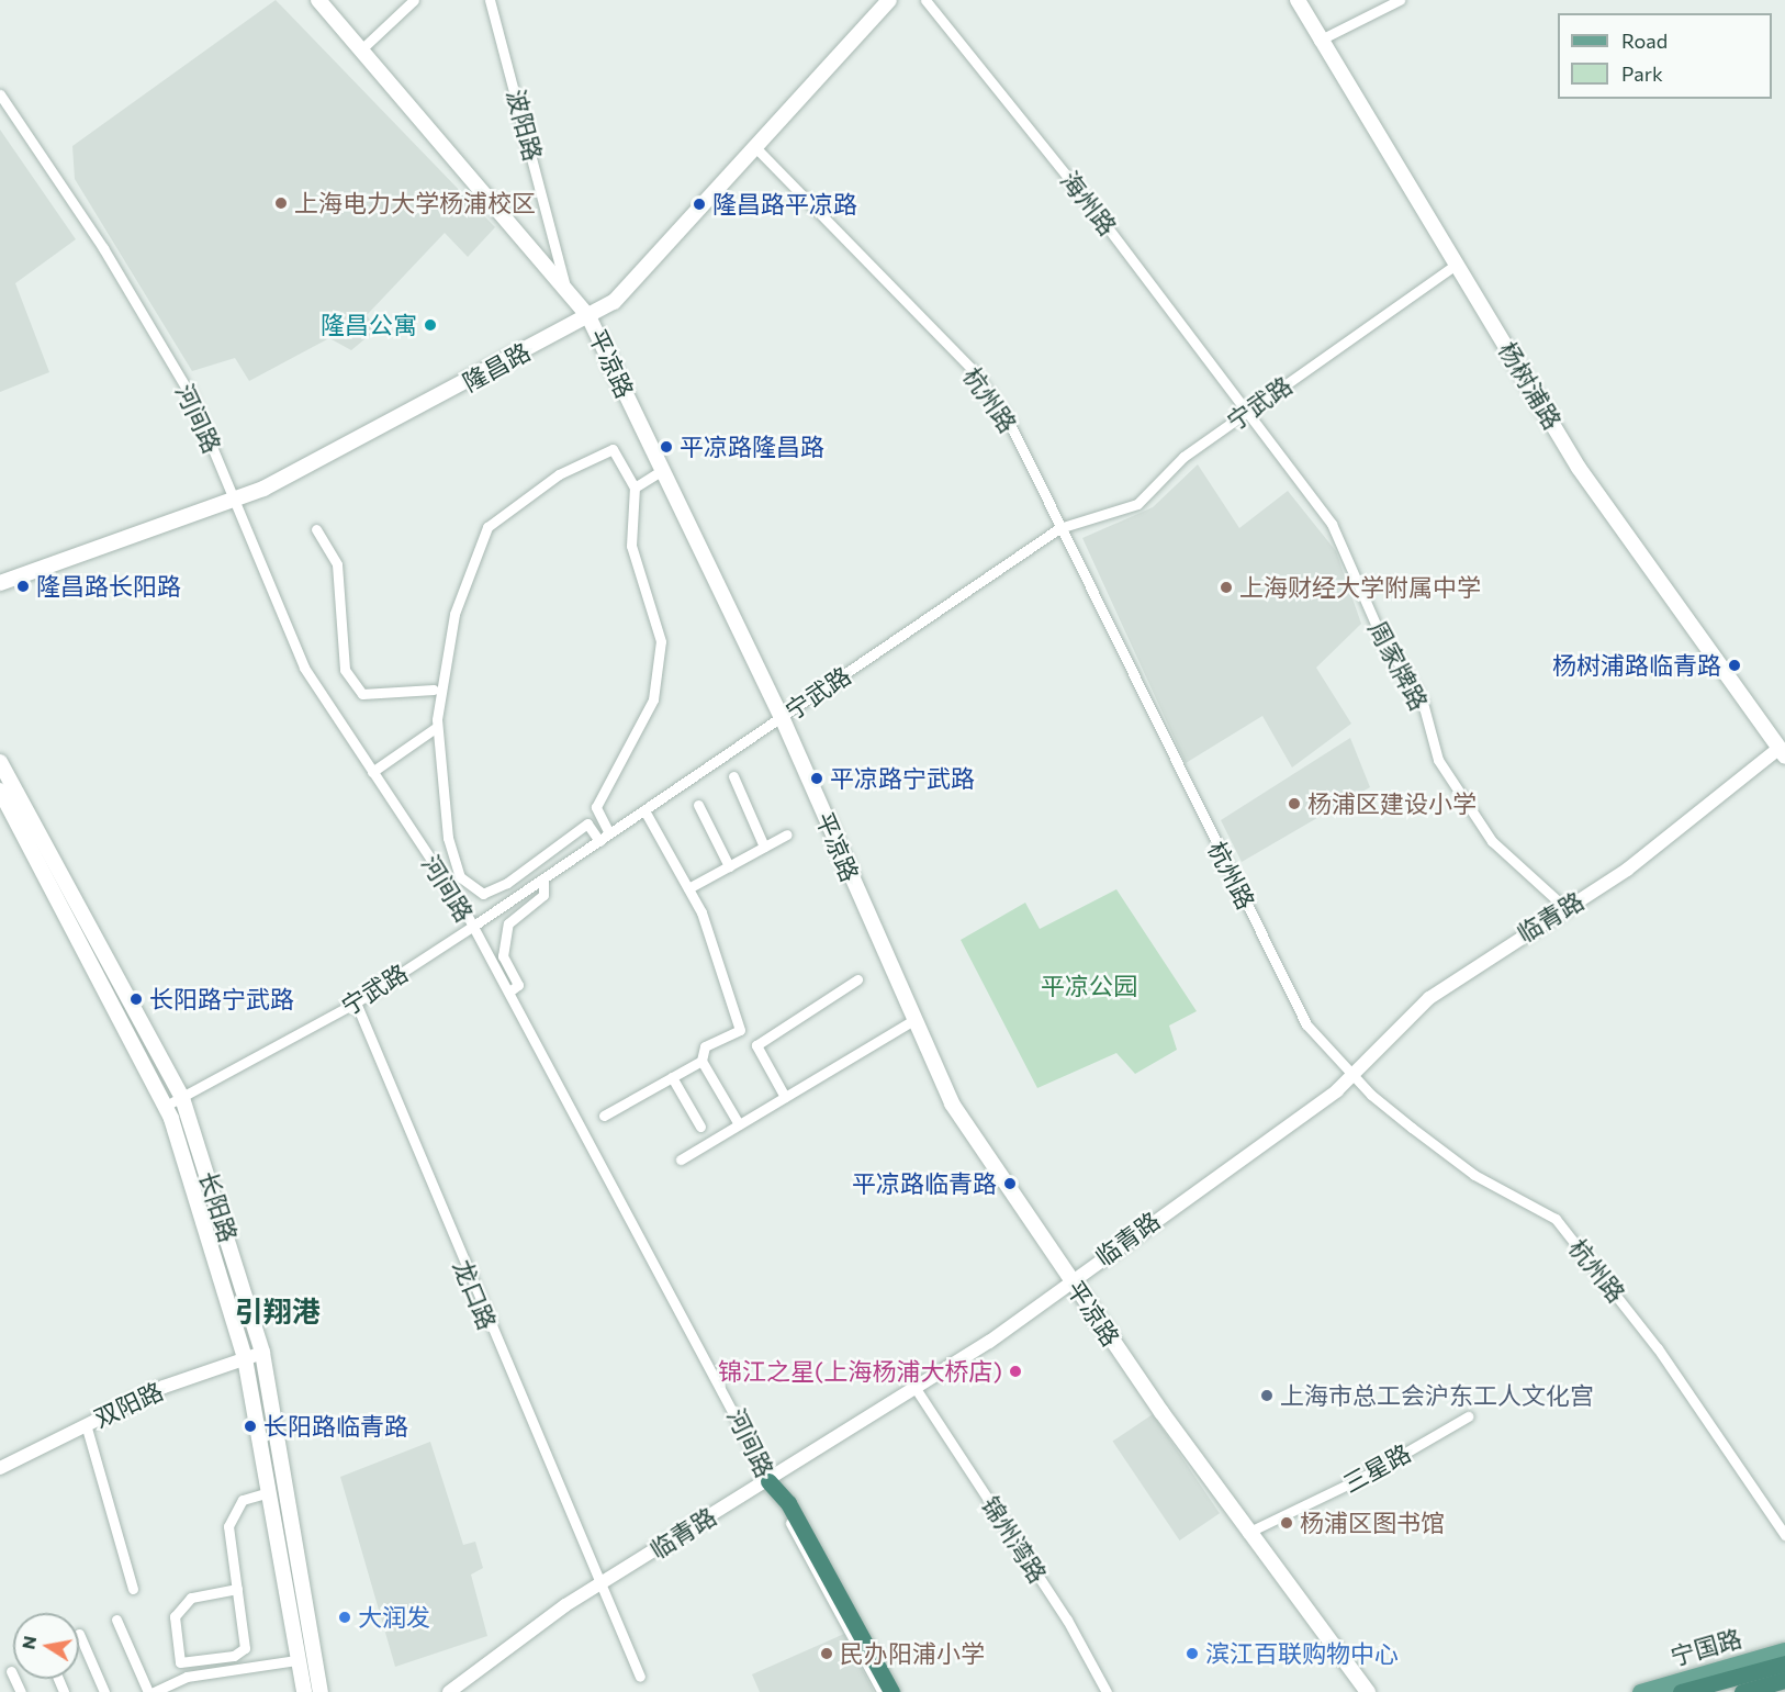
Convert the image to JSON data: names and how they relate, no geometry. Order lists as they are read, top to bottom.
{
  "streets": {
    "main road": [
      "平凉路",
      "隆昌路",
      "杨树浦路",
      "长阳路",
      "宁国路"
    ],
    "street": [
      "波阳路",
      "海州路",
      "杭州路",
      "宁武路",
      "河间路",
      "周家牌路",
      "临青路",
      "龙口路",
      "双阳路",
      "三星路",
      "锦州湾路"
    ]
  },
  "crossings": [
    ["波阳路", "平凉路"],
    ["海州路", "宁武路"],
    ["海州路", "周家牌路"],
    ["平凉路", "隆昌路"],
    ["平凉路", "宁武路"],
    ["平凉路", "临青路"],
    ["平凉路", "三星路"],
    ["隆昌路", "杭州路"],
    ["隆昌路", "河间路"],
    ["杨树浦路", "宁武路"],
    ["杨树浦路", "临青路"],
    ["杭州路", "宁武路"],
    ["杭州路", "临青路"],
    ["宁武路", "河间路"],
    ["宁武路", "周家牌路"],
    ["宁武路", "长阳路"],
    ["宁武路", "龙口路"],
    ["河间路", "临青路"],
    ["周家牌路", "临青路"],
    ["临青路", "龙口路"],
    ["临青路", "锦州湾路"],
    ["长阳路", "双阳路"]
  ],
  "districts": ["引翔港"],
  "parks": ["平凉公园"],
  "places": [
    "上海电力大学杨浦校区",
    "隆昌路平凉路",
    "隆昌公寓",
    "平凉路隆昌路",
    "隆昌路长阳路",
    "上海财经大学附属中学",
    "杨树浦路临青路",
    "平凉路宁武路",
    "杨浦区建设小学",
    "长阳路宁武路",
    "平凉路临青路",
    "锦江之星(上海杨浦大桥店)",
    "上海市总工会沪东工人文化宫",
    "长阳路临青路",
    "杨浦区图书馆",
    "大润发",
    "民办阳浦小学",
    "滨江百联购物中心"
  ],
  "legend": ["Road", "Park"],
  "north": "left"
}
